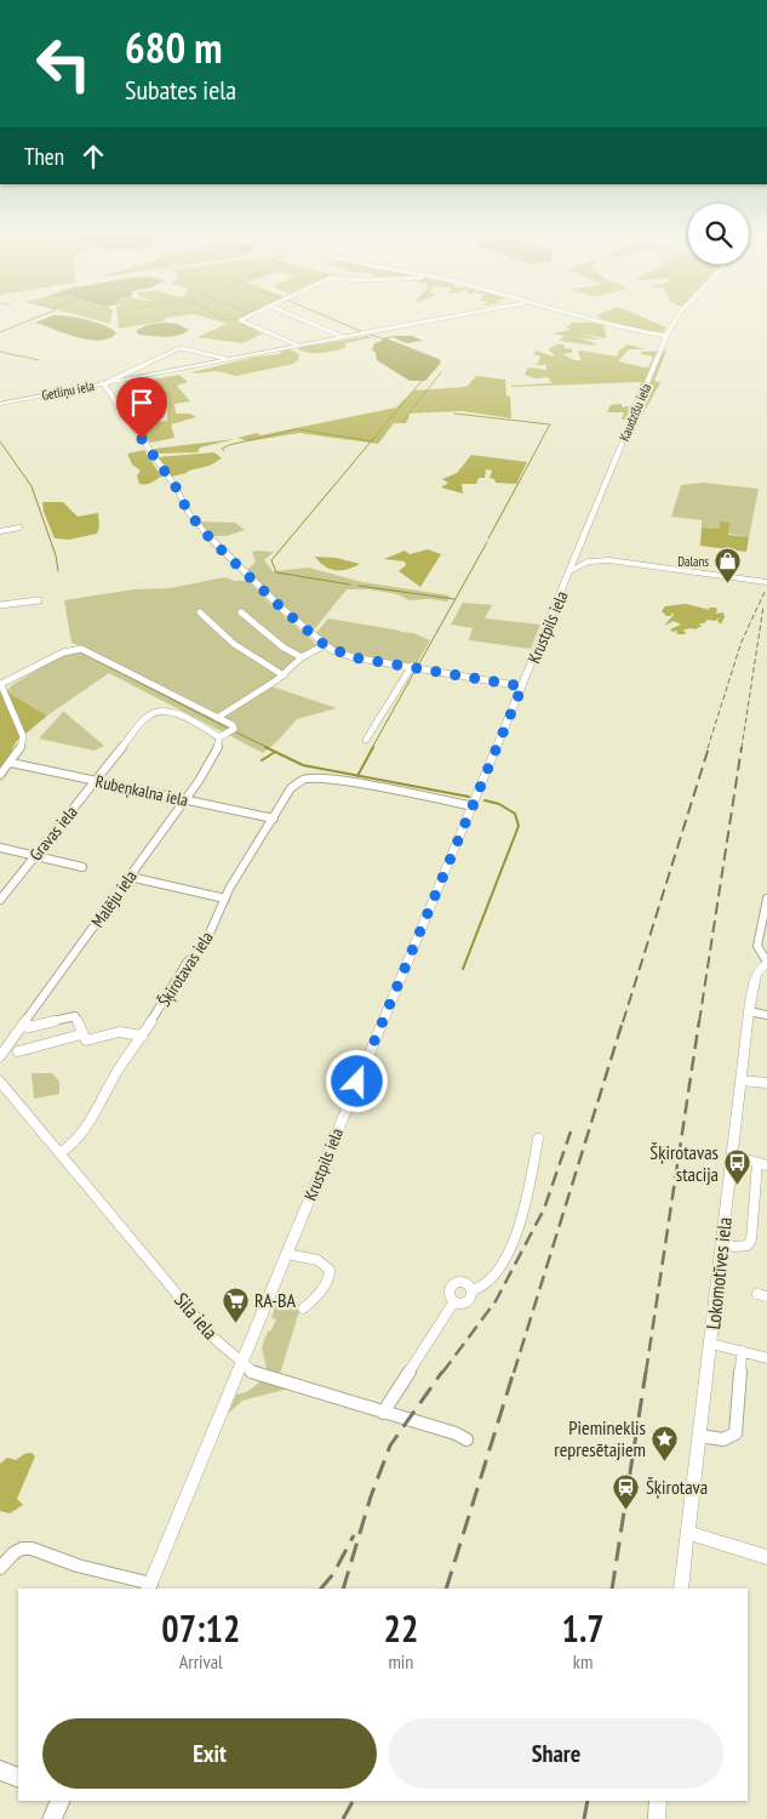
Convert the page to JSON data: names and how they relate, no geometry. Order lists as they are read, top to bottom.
{
  "streets": {
    "street": [
      "Getliņu iela",
      "Kaudzīšu iela",
      "Krustpils iela",
      "Rubeņkalna iela",
      "Gravas iela",
      "Malēju iela",
      "Šķirotavas iela",
      "Lokomotīves iela",
      "Sila iela"
    ]
  },
  "crossings": [
    ["Kaudzīšu iela", "Krustpils iela"],
    ["Krustpils iela", "Šķirotavas iela"],
    ["Krustpils iela", "Sila iela"],
    ["Rubeņkalna iela", "Gravas iela"],
    ["Rubeņkalna iela", "Malēju iela"],
    ["Rubeņkalna iela", "Šķirotavas iela"],
    ["Šķirotavas iela", "Sila iela"]
  ],
  "places": {
    "shop": ["Dalans"],
    "bus stop": ["Šķirotavas stacija"],
    "supermarket": ["RA-BA"],
    "place": ["Piemineklis represētajiem"],
    "station": ["Šķirotava"]
  },
  "page": {
    "turn": ["680 m", "Subates iela"],
    "then": "Then",
    "eta": [
      "07:12",
      "Arrival",
      "22",
      "min",
      "1.7",
      "km"
    ],
    "buttons": ["Exit", "Share"]
  }
}
